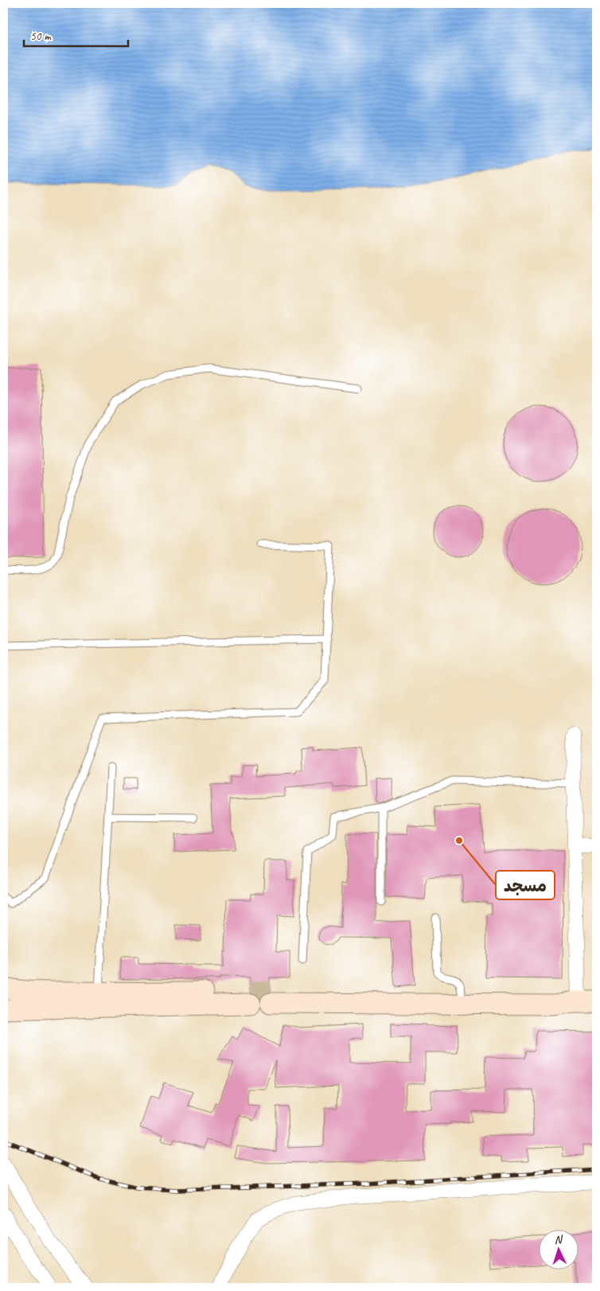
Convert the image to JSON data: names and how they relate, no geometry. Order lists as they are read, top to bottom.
{
  "places": ["مسجد"],
  "scale_bar": "50 m",
  "north": "top"
}
